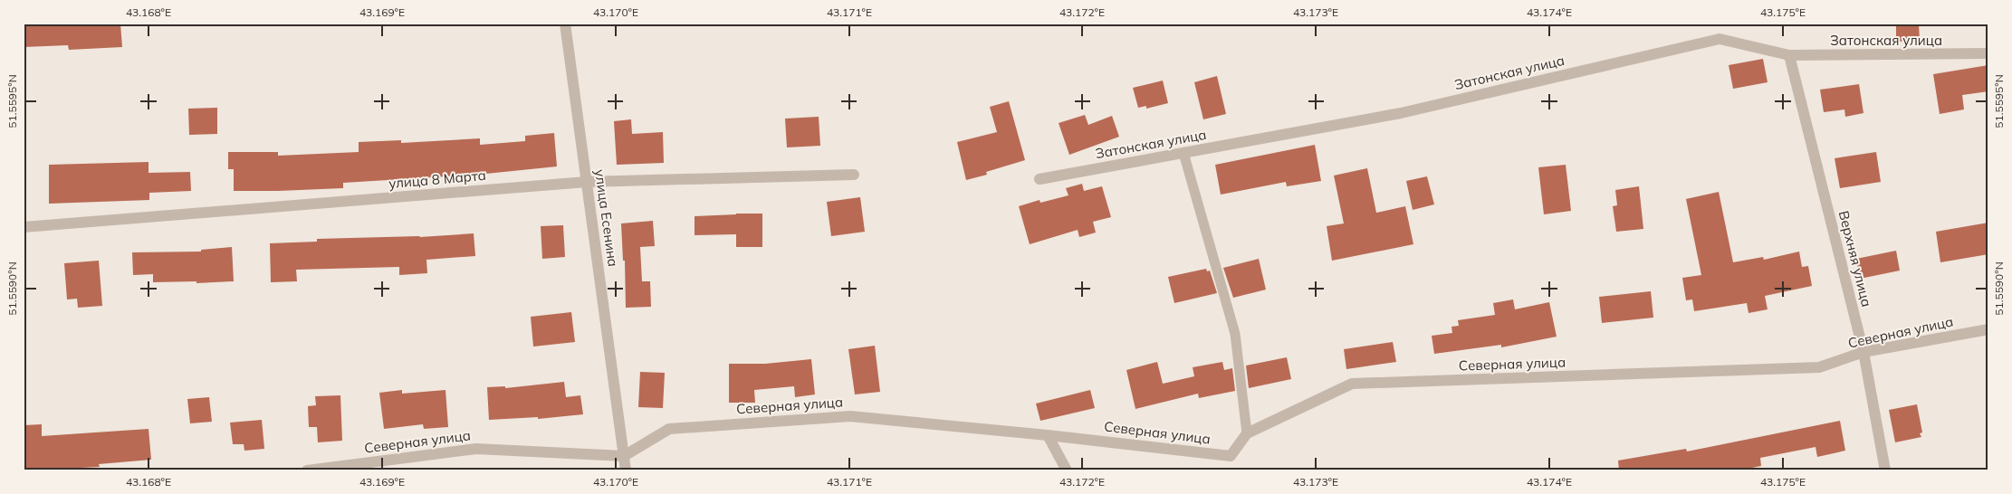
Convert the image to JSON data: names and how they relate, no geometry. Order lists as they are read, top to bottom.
{
  "streets": {
    "street": [
      "Затонская улица",
      "улица 8 Марта",
      "улица Есенина",
      "Верхняя улица",
      "Северная улица"
    ]
  },
  "crossings": [
    ["Затонская улица", "Верхняя улица"],
    ["улица 8 Марта", "улица Есенина"],
    ["улица Есенина", "Северная улица"],
    ["Верхняя улица", "Северная улица"]
  ],
  "coordinates": [
    "43.168°E",
    "43.169°E",
    "43.170°E",
    "43.171°E",
    "43.172°E",
    "43.173°E",
    "43.174°E",
    "43.175°E",
    "51.5595°N",
    "51.5590°N"
  ]
}
